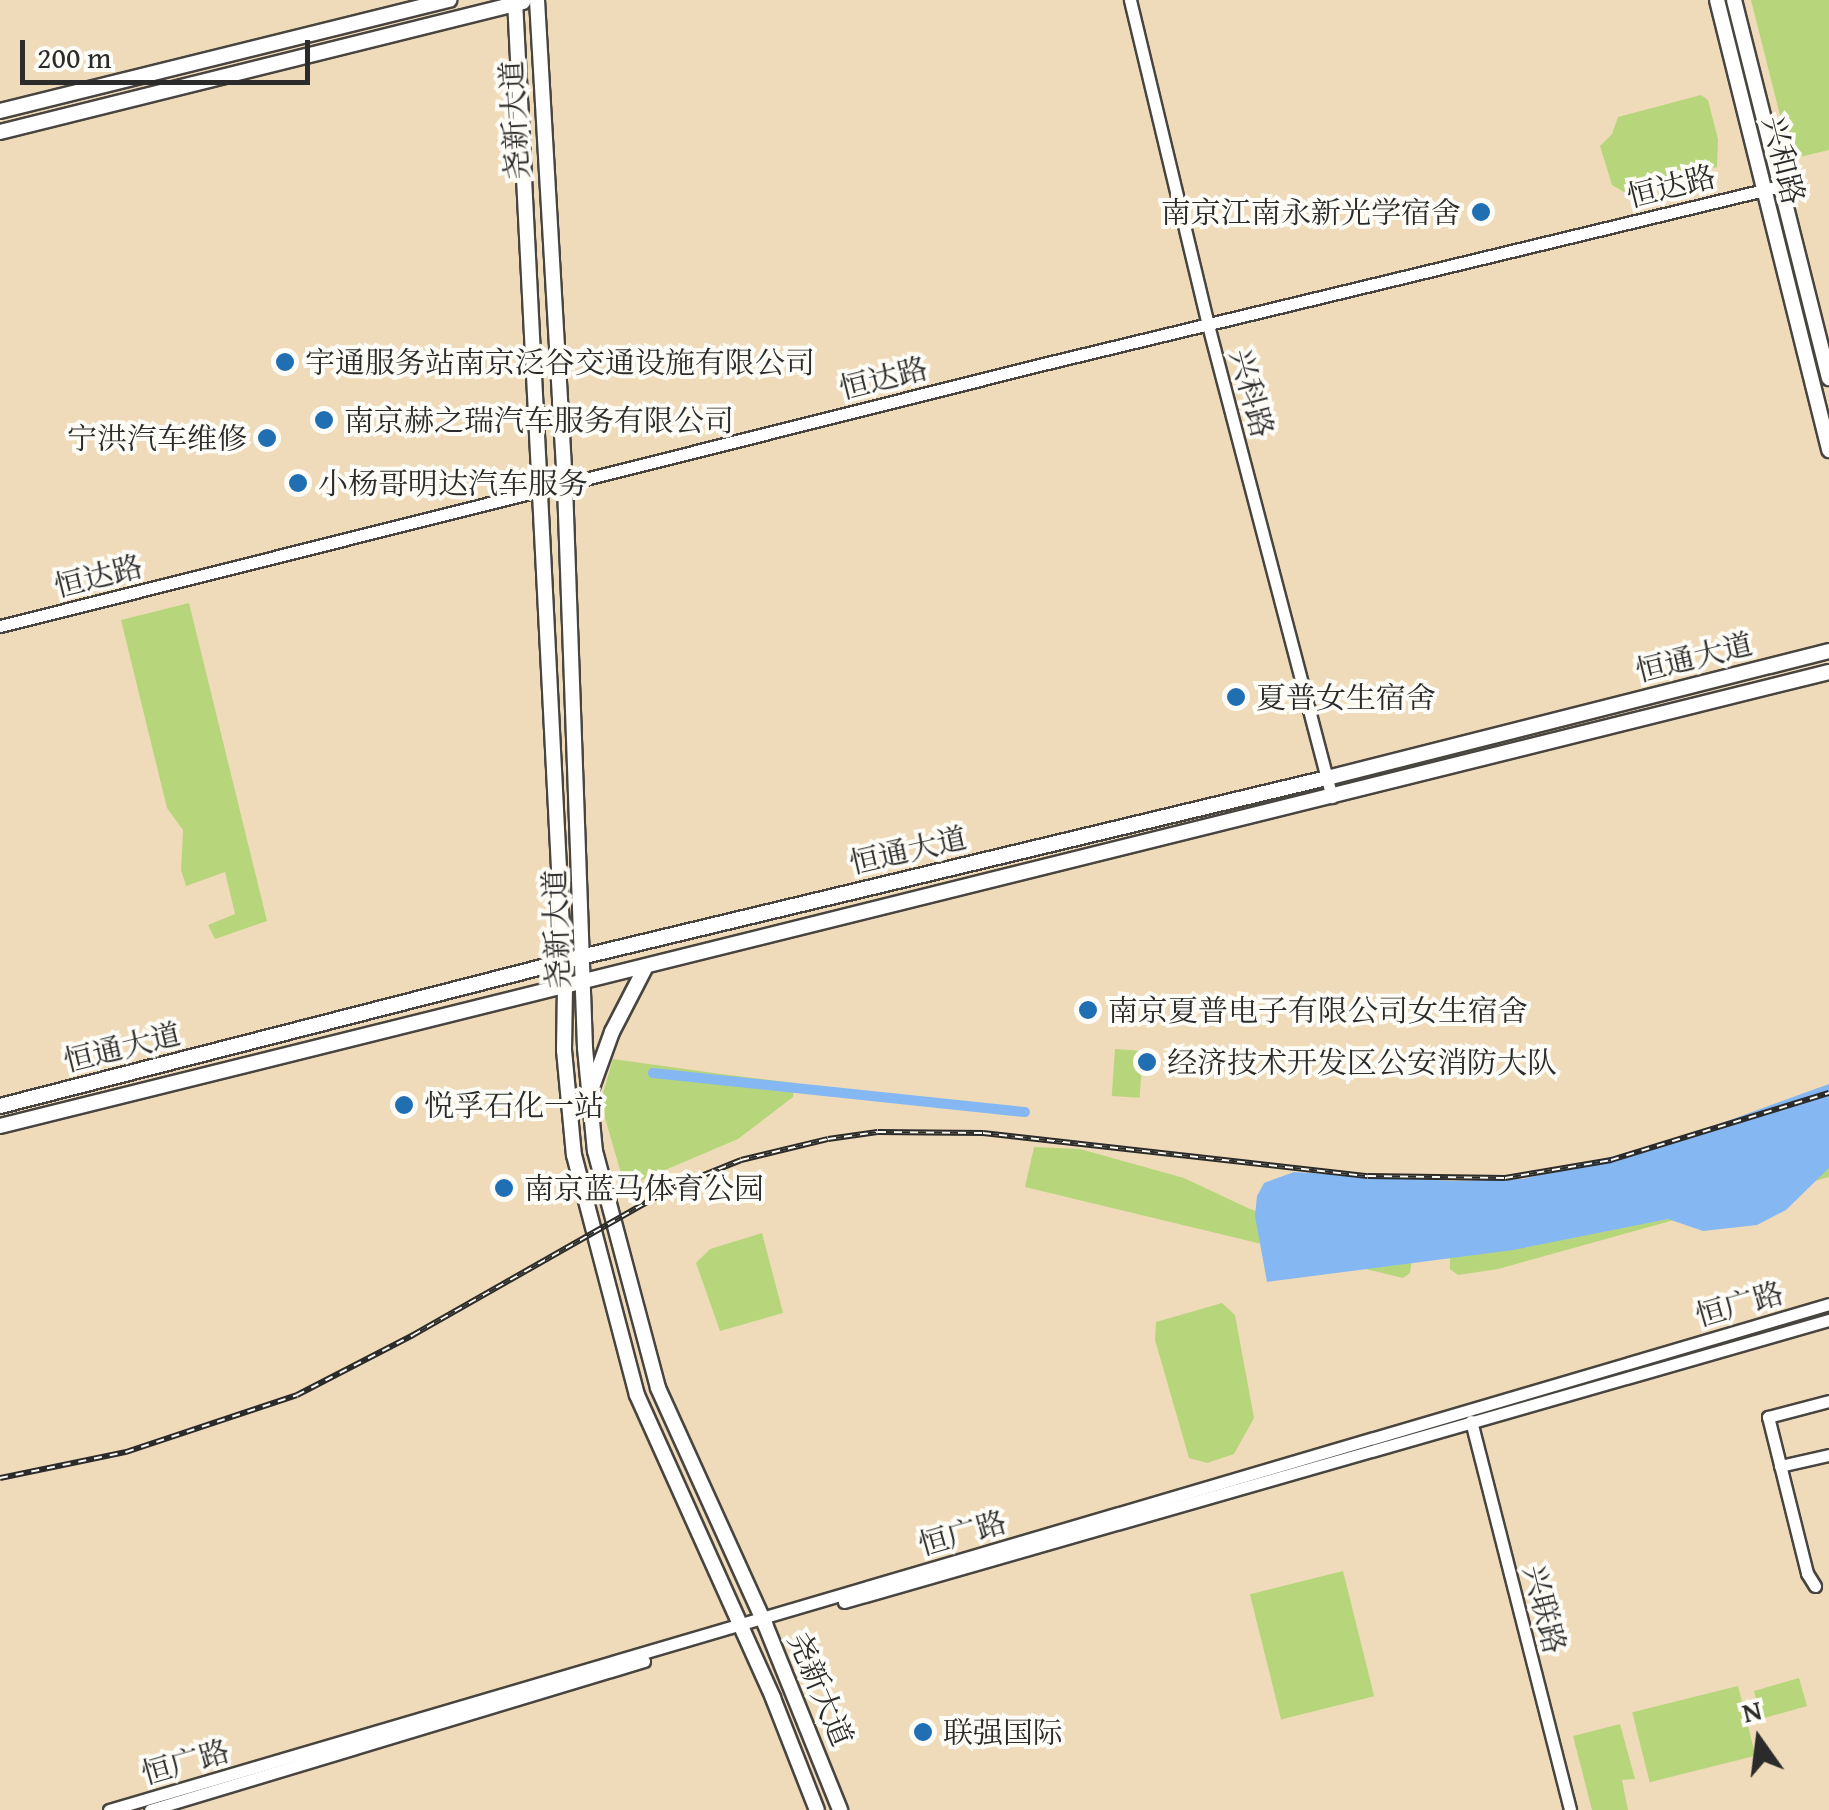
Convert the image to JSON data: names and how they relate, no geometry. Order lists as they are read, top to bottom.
{
  "streets": {
    "main road": ["尧新大道", "兴和路", "恒通大道"],
    "street": [
      "恒达路",
      "兴科路",
      "恒广路",
      "兴联路"
    ]
  },
  "crossings": [
    ["尧新大道", "恒达路"],
    ["尧新大道", "恒通大道"],
    ["尧新大道", "恒广路"],
    ["兴和路", "恒达路"],
    ["恒达路", "兴科路"],
    ["兴科路", "恒通大道"],
    ["恒广路", "兴联路"]
  ],
  "places": [
    "南京江南永新光学宿舍",
    "宇通服务站南京泛谷交通设施有限公司",
    "南京赫之瑞汽车服务有限公司",
    "宁洪汽车维修",
    "小杨哥明达汽车服务",
    "夏普女生宿舍",
    "南京夏普电子有限公司女生宿舍",
    "经济技术开发区公安消防大队",
    "悦孚石化一站",
    "南京蓝马体育公园",
    "联强国际"
  ],
  "scale_bar": "200 m",
  "north": "top"
}
